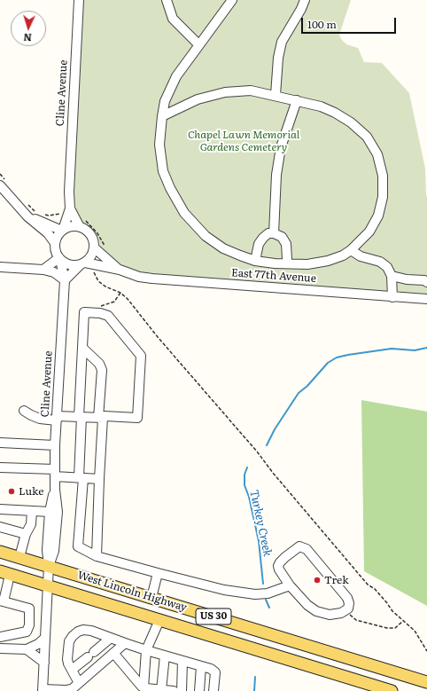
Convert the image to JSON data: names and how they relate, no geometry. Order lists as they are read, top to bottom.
{
  "streets": {
    "main road": ["West Lincoln Highway", "US 30"],
    "street": ["Cline Avenue", "East 77th Avenue"]
  },
  "crossings": [
    ["Cline Avenue", "East 77th Avenue"],
    ["Cline Avenue", "West Lincoln Highway"]
  ],
  "water": ["Turkey Creek"],
  "parks": ["Chapel Lawn Memorial Gardens Cemetery"],
  "places": ["Luke", "Trek"],
  "scale_bar": "100 m",
  "north": "bottom"
}
